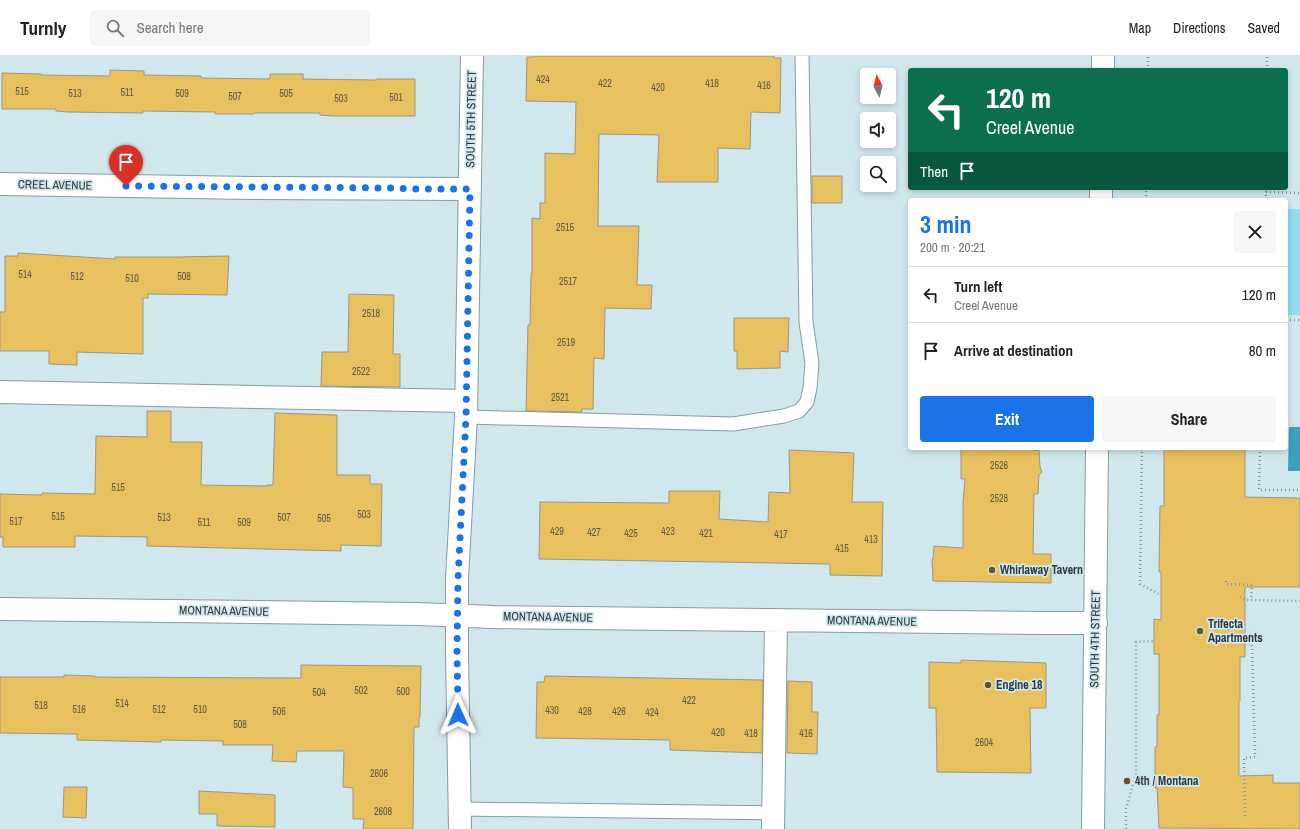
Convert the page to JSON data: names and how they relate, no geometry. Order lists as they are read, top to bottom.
{
  "streets": {
    "street": [
      "SOUTH 5TH STREET",
      "CREEL AVENUE",
      "MONTANA AVENUE",
      "SOUTH 4TH STREET"
    ]
  },
  "crossings": [
    ["SOUTH 5TH STREET", "CREEL AVENUE"],
    ["SOUTH 5TH STREET", "MONTANA AVENUE"],
    ["MONTANA AVENUE", "SOUTH 4TH STREET"]
  ],
  "places": [
    "Whirlaway Tavern",
    "Trifecta Apartments",
    "Engine 18",
    "4th / Montana"
  ],
  "house_numbers": [
    "424",
    "422",
    "418",
    "416",
    "420",
    "515",
    "511",
    "513",
    "509",
    "505",
    "507",
    "501",
    "503",
    "2515",
    "514",
    "512",
    "508",
    "510",
    "2517",
    "2518",
    "2519",
    "2522",
    "2521",
    "2526",
    "515",
    "2528",
    "503",
    "515",
    "513",
    "507",
    "505",
    "517",
    "511",
    "509",
    "429",
    "423",
    "427",
    "425",
    "421",
    "417",
    "413",
    "415",
    "502",
    "500",
    "504",
    "422",
    "514",
    "518",
    "516",
    "512",
    "510",
    "430",
    "506",
    "428",
    "426",
    "424",
    "508",
    "420",
    "418",
    "416",
    "2604",
    "2606",
    "2608"
  ],
  "north": "top",
  "page": {
    "header": "Turnly",
    "search": "Search here",
    "nav": ["Map", "Directions", "Saved"],
    "turn": ["120 m", "Creel Avenue"],
    "then": "Then",
    "heading": ["3 min", "200 m · 20:21"],
    "list": [
      {
        "name": "Turn left",
        "note": "Creel Avenue",
        "value": "120 m"
      },
      {
        "name": "Arrive at destination",
        "value": "80 m"
      }
    ],
    "buttons": ["Exit", "Share"]
  }
}
